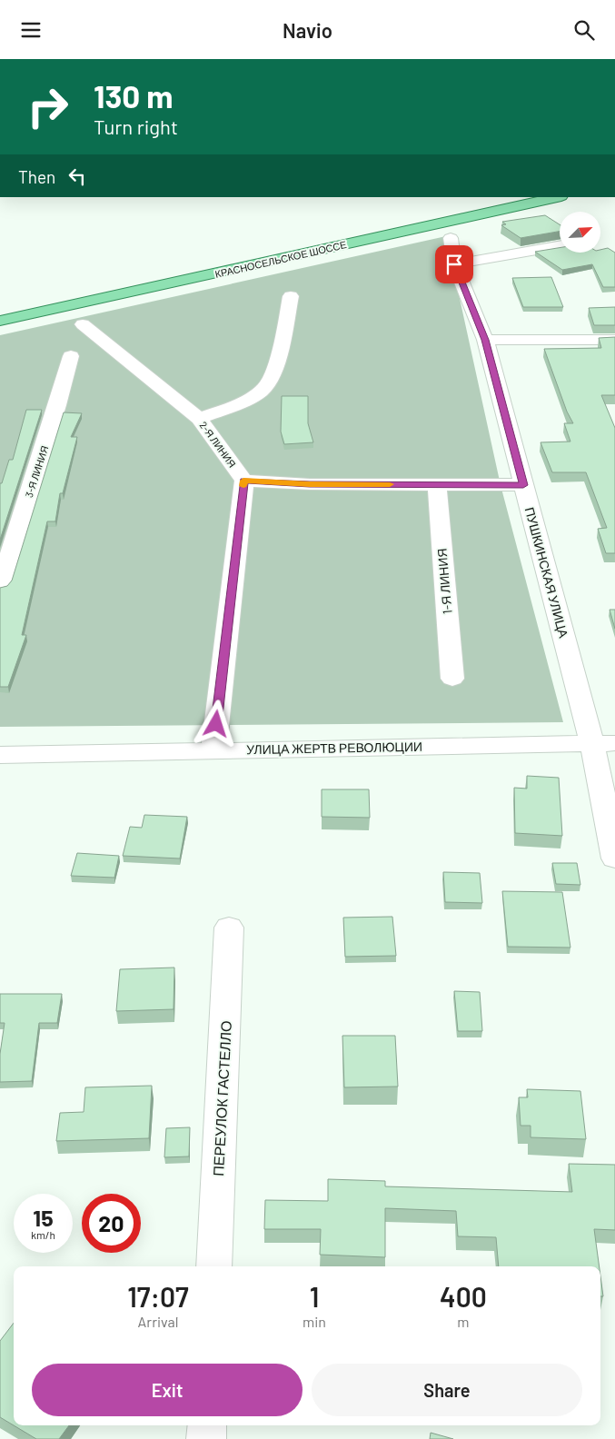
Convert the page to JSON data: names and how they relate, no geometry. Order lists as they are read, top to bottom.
{
  "streets": {
    "main road": ["КРАСНОСЕЛЬСКОЕ ШОССЕ"],
    "street": [
      "2-Я ЛИНИЯ",
      "3-Я ЛИНИЯ",
      "ПУШКИНСКАЯ УЛИЦА",
      "1-Я ЛИНИЯ",
      "УЛИЦА ЖЕРТВ РЕВОЛЮЦИИ",
      "ПЕРЕУЛОК ГАСТЕЛЛО"
    ]
  },
  "crossings": [
    ["2-Я ЛИНИЯ", "УЛИЦА ЖЕРТВ РЕВОЛЮЦИИ"],
    ["ПУШКИНСКАЯ УЛИЦА", "УЛИЦА ЖЕРТВ РЕВОЛЮЦИИ"]
  ],
  "north": "top right",
  "page": {
    "header": "Navio",
    "turn": ["130 m", "Turn right"],
    "then": "Then",
    "speed": "15 km/h",
    "limit": "20",
    "eta": [
      "17:07",
      "Arrival",
      "1",
      "min",
      "400",
      "m"
    ],
    "buttons": ["Exit", "Share"]
  }
}
